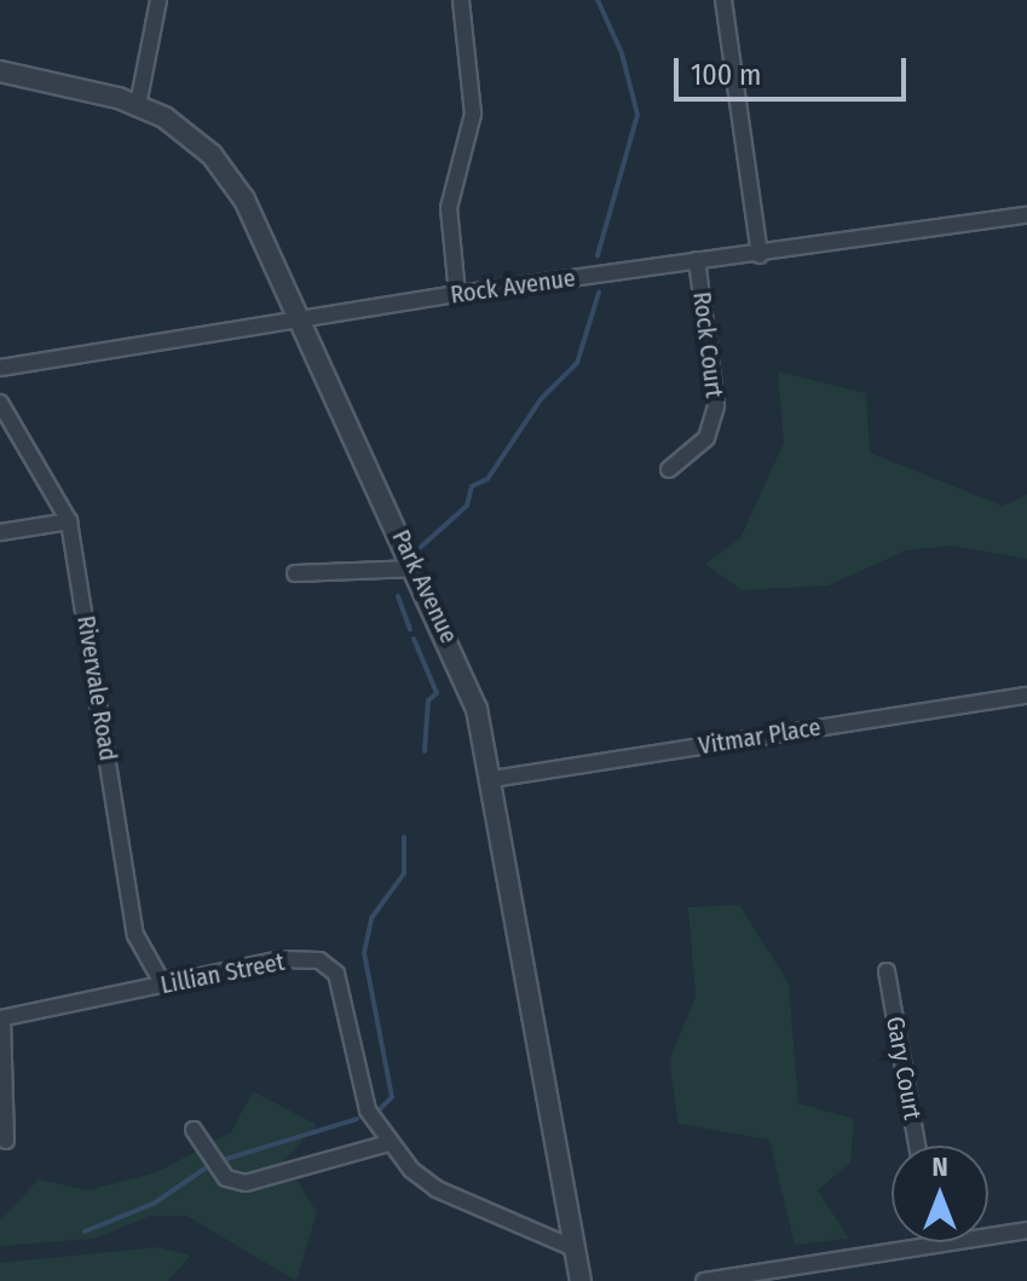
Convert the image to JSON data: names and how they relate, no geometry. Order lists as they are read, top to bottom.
{
  "streets": {
    "street": [
      "Rock Avenue",
      "Rock Court",
      "Park Avenue",
      "Rivervale Road",
      "Vitmar Place",
      "Lillian Street",
      "Gary Court"
    ]
  },
  "crossings": [
    ["Rock Avenue", "Rock Court"],
    ["Rock Avenue", "Park Avenue"],
    ["Park Avenue", "Vitmar Place"],
    ["Park Avenue", "Lillian Street"],
    ["Rivervale Road", "Lillian Street"]
  ],
  "scale_bar": "100 m",
  "north": "top"
}
